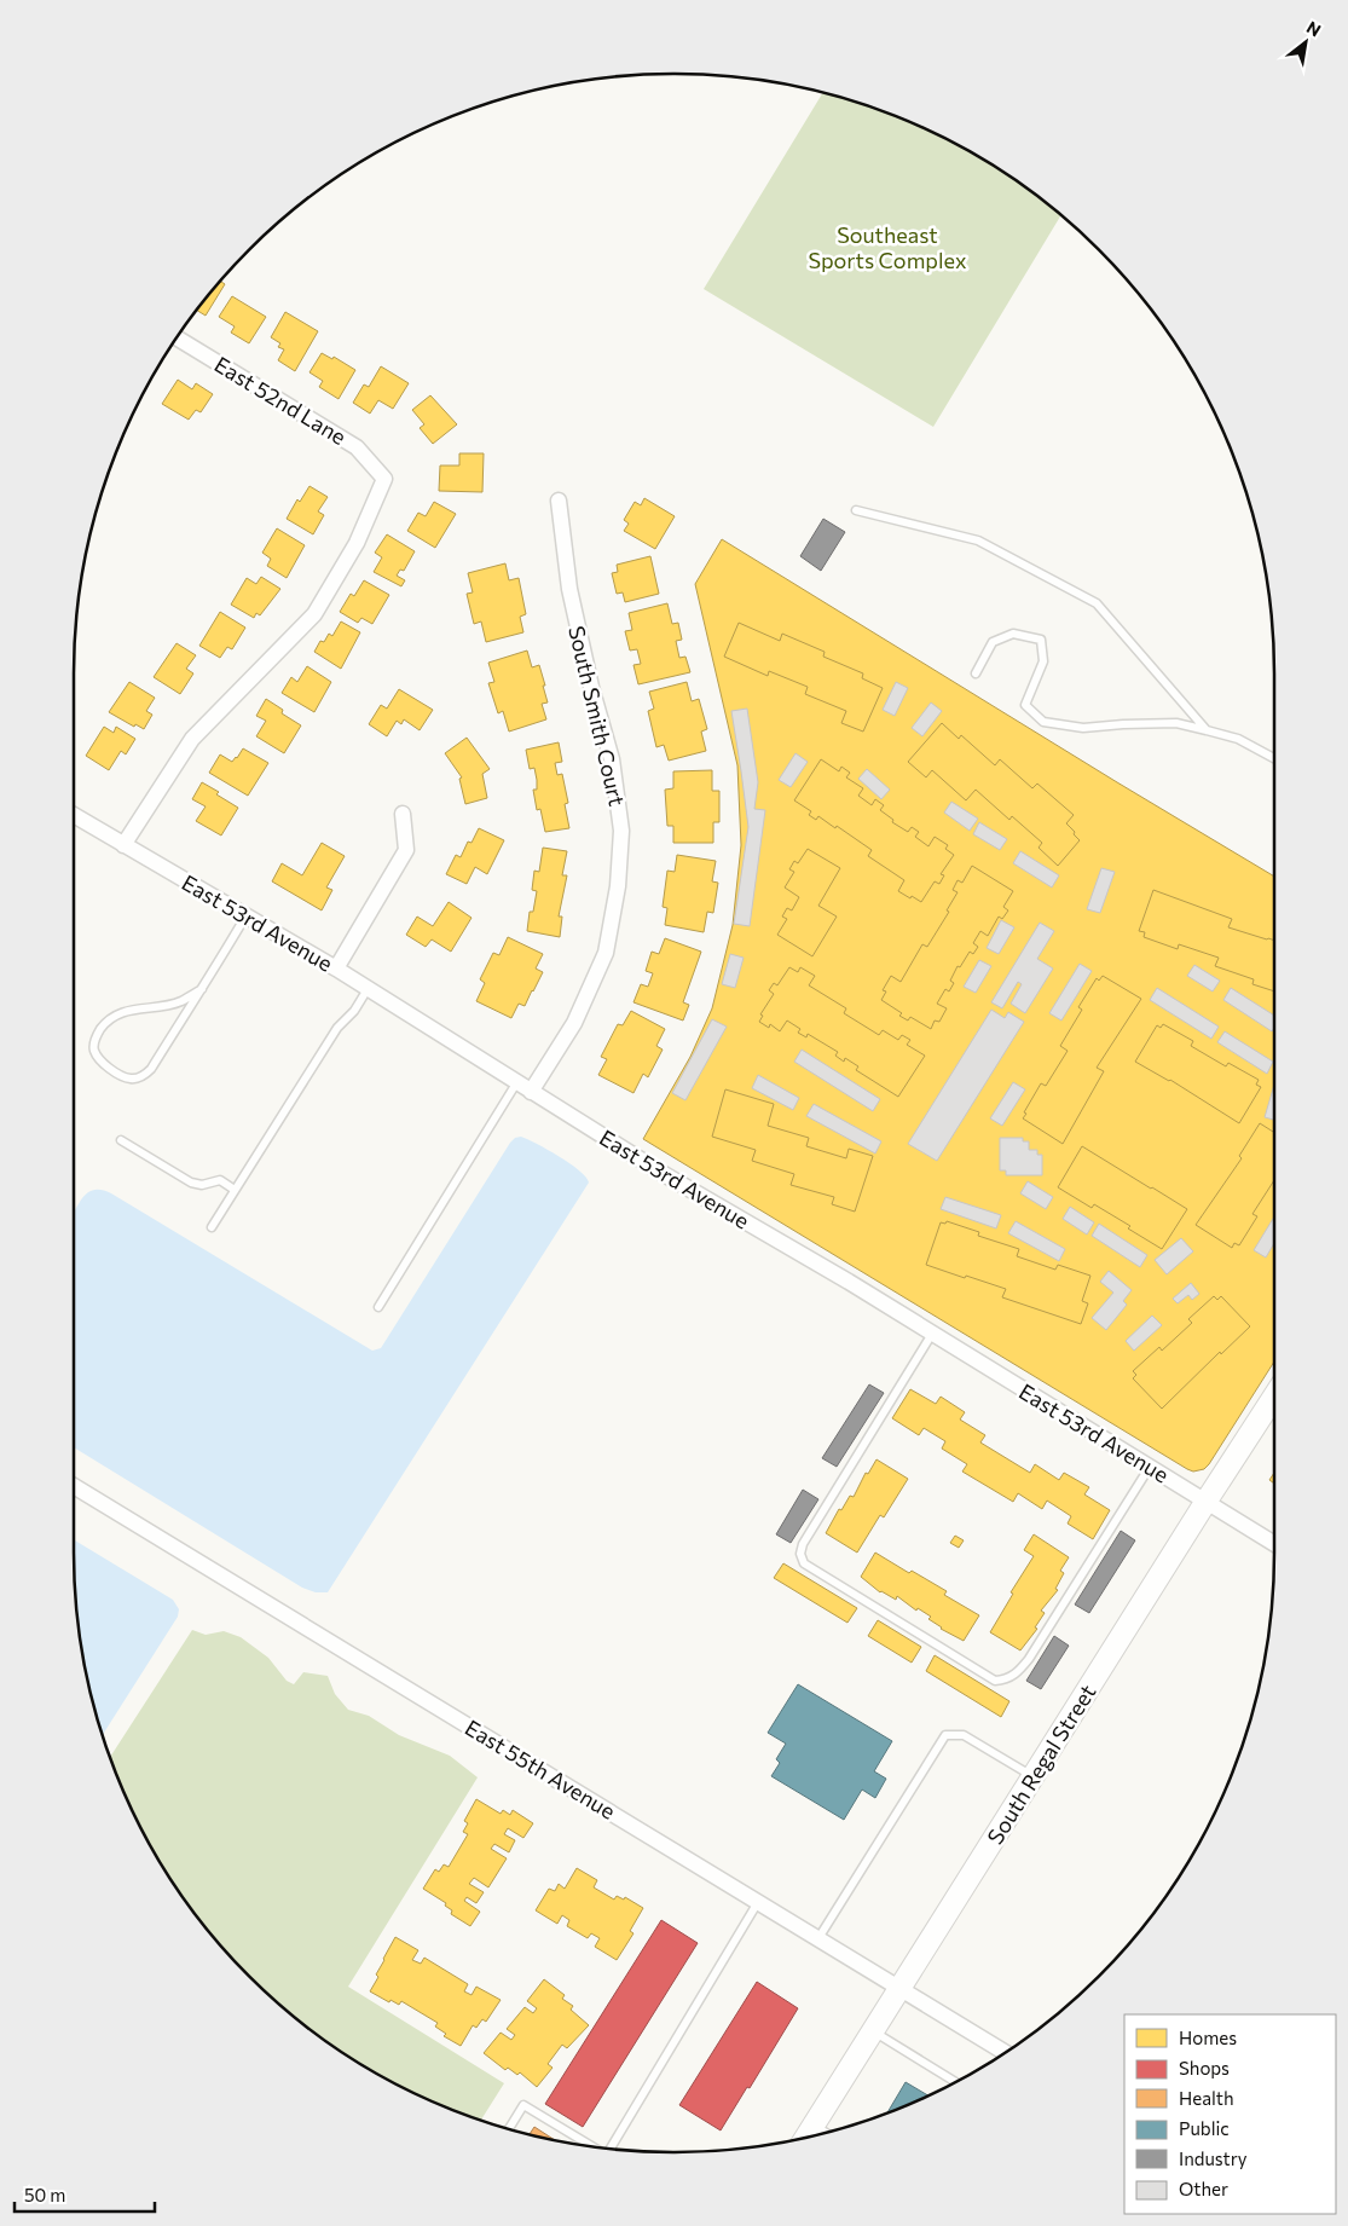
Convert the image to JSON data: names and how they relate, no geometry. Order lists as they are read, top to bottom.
{
  "streets": {
    "main road": ["South Regal Street"],
    "street": [
      "East 52nd Lane",
      "South Smith Court",
      "East 53rd Avenue",
      "East 55th Avenue"
    ]
  },
  "crossings": [
    ["East 52nd Lane", "East 53rd Avenue"],
    ["South Smith Court", "East 53rd Avenue"],
    ["East 53rd Avenue", "South Regal Street"],
    ["South Regal Street", "East 55th Avenue"]
  ],
  "parks": ["Southeast Sports Complex"],
  "legend": [
    "Homes",
    "Shops",
    "Health",
    "Public",
    "Industry",
    "Other"
  ],
  "scale_bar": "50 m",
  "north": "top right"
}
